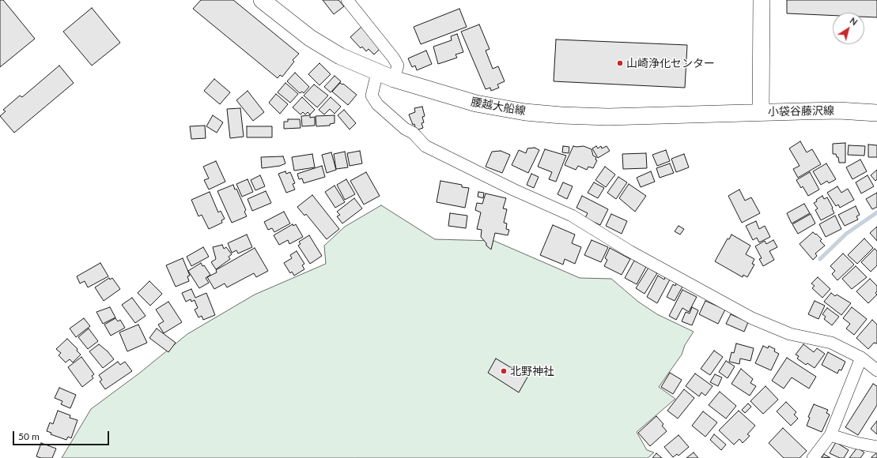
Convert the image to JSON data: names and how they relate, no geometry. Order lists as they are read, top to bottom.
{
  "streets": {
    "main road": ["腰越大船線", "小袋谷藤沢線"]
  },
  "crossings": [
    ["腰越大船線", "小袋谷藤沢線"]
  ],
  "places": ["山崎浄化センター", "北野神社"],
  "scale_bar": "50 m",
  "north": "top right"
}
